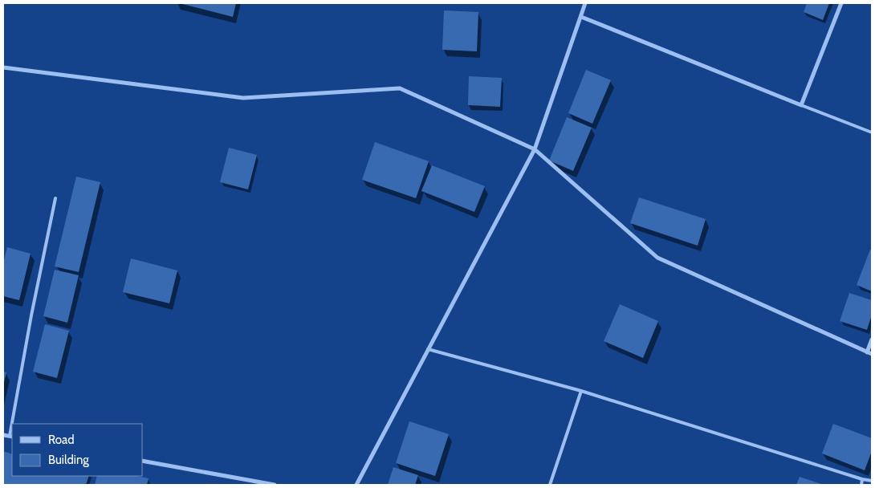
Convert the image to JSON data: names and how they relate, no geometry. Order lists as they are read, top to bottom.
{
  "legend": ["Road", "Building"]
}
